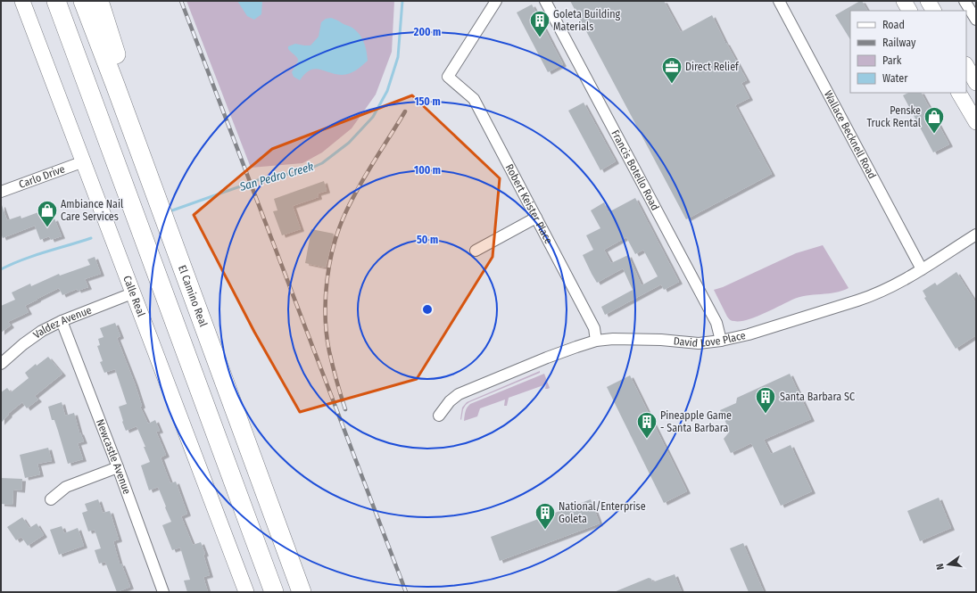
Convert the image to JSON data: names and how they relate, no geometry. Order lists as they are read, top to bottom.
{
  "streets": {
    "highway": ["El Camino Real"],
    "main road": ["Calle Real"],
    "street": [
      "Wallace Becknell Road",
      "Francis Botello Road",
      "Carlo Drive",
      "Robert Keister Place",
      "Valdez Avenue",
      "David Love Place",
      "Newcastle Avenue"
    ]
  },
  "crossings": [
    ["Wallace Becknell Road", "David Love Place"],
    ["Francis Botello Road", "David Love Place"],
    ["Carlo Drive", "Calle Real"],
    ["Robert Keister Place", "David Love Place"],
    ["Calle Real", "Valdez Avenue"],
    ["Valdez Avenue", "Newcastle Avenue"]
  ],
  "water": ["San Pedro Creek"],
  "places": {
    "building": [
      "Goleta Building Materials",
      "Santa Barbara SC",
      "Pineapple Game - Santa Barbara",
      "National/Enterprise Goleta"
    ],
    "office": ["Direct Relief"],
    "shop": ["Penske Truck Rental", "Ambiance Nail Care Services"]
  },
  "legend": [
    "Road",
    "Railway",
    "Park",
    "Water"
  ],
  "north": "left",
  "rings": [
    "200 m",
    "150 m",
    "100 m",
    "50 m"
  ]
}
